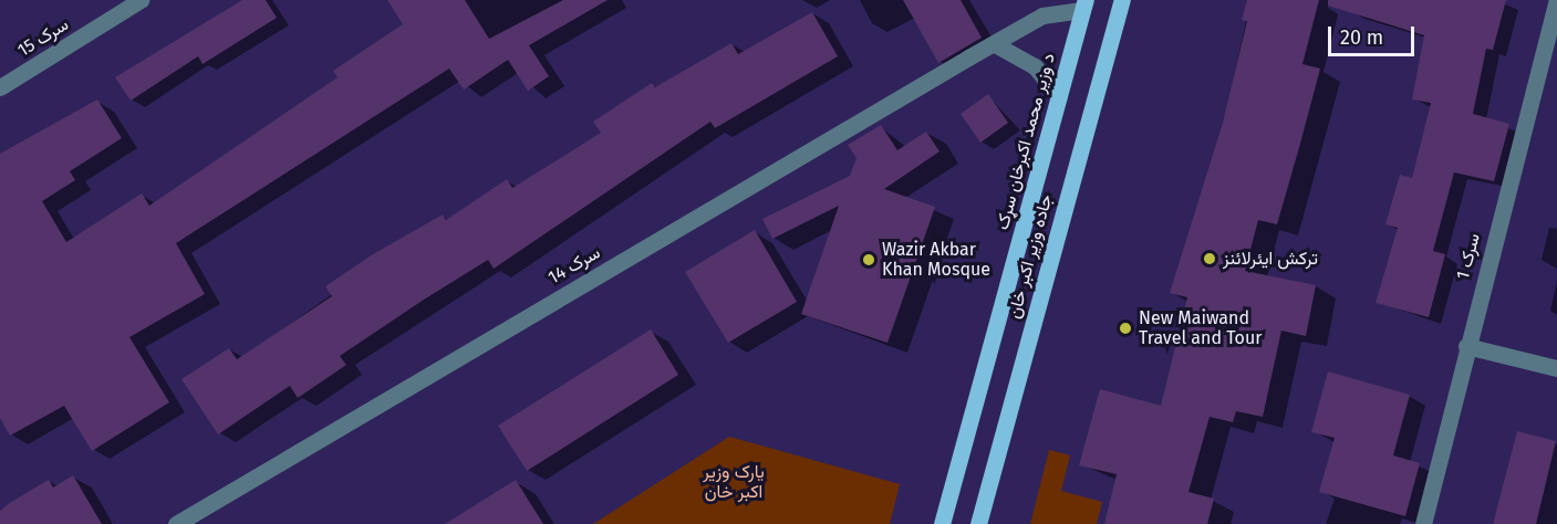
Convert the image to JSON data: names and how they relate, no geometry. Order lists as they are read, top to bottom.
{
  "streets": {
    "main road": ["د وزیر محمد اکبرخان سړک", "جاده وزیر اکبر خان"],
    "street": ["سرک 15", "سرک 1", "سرک 14"]
  },
  "crossings": [
    ["د وزیر محمد اکبرخان سړک", "سرک 14"]
  ],
  "parks": ["پارک وزیر اکبر خان"],
  "places": ["ترکش ایئرلائنز", "Wazir Akbar Khan Mosque", "New Maiwand Travel and Tour"],
  "scale_bar": "20 m"
}
